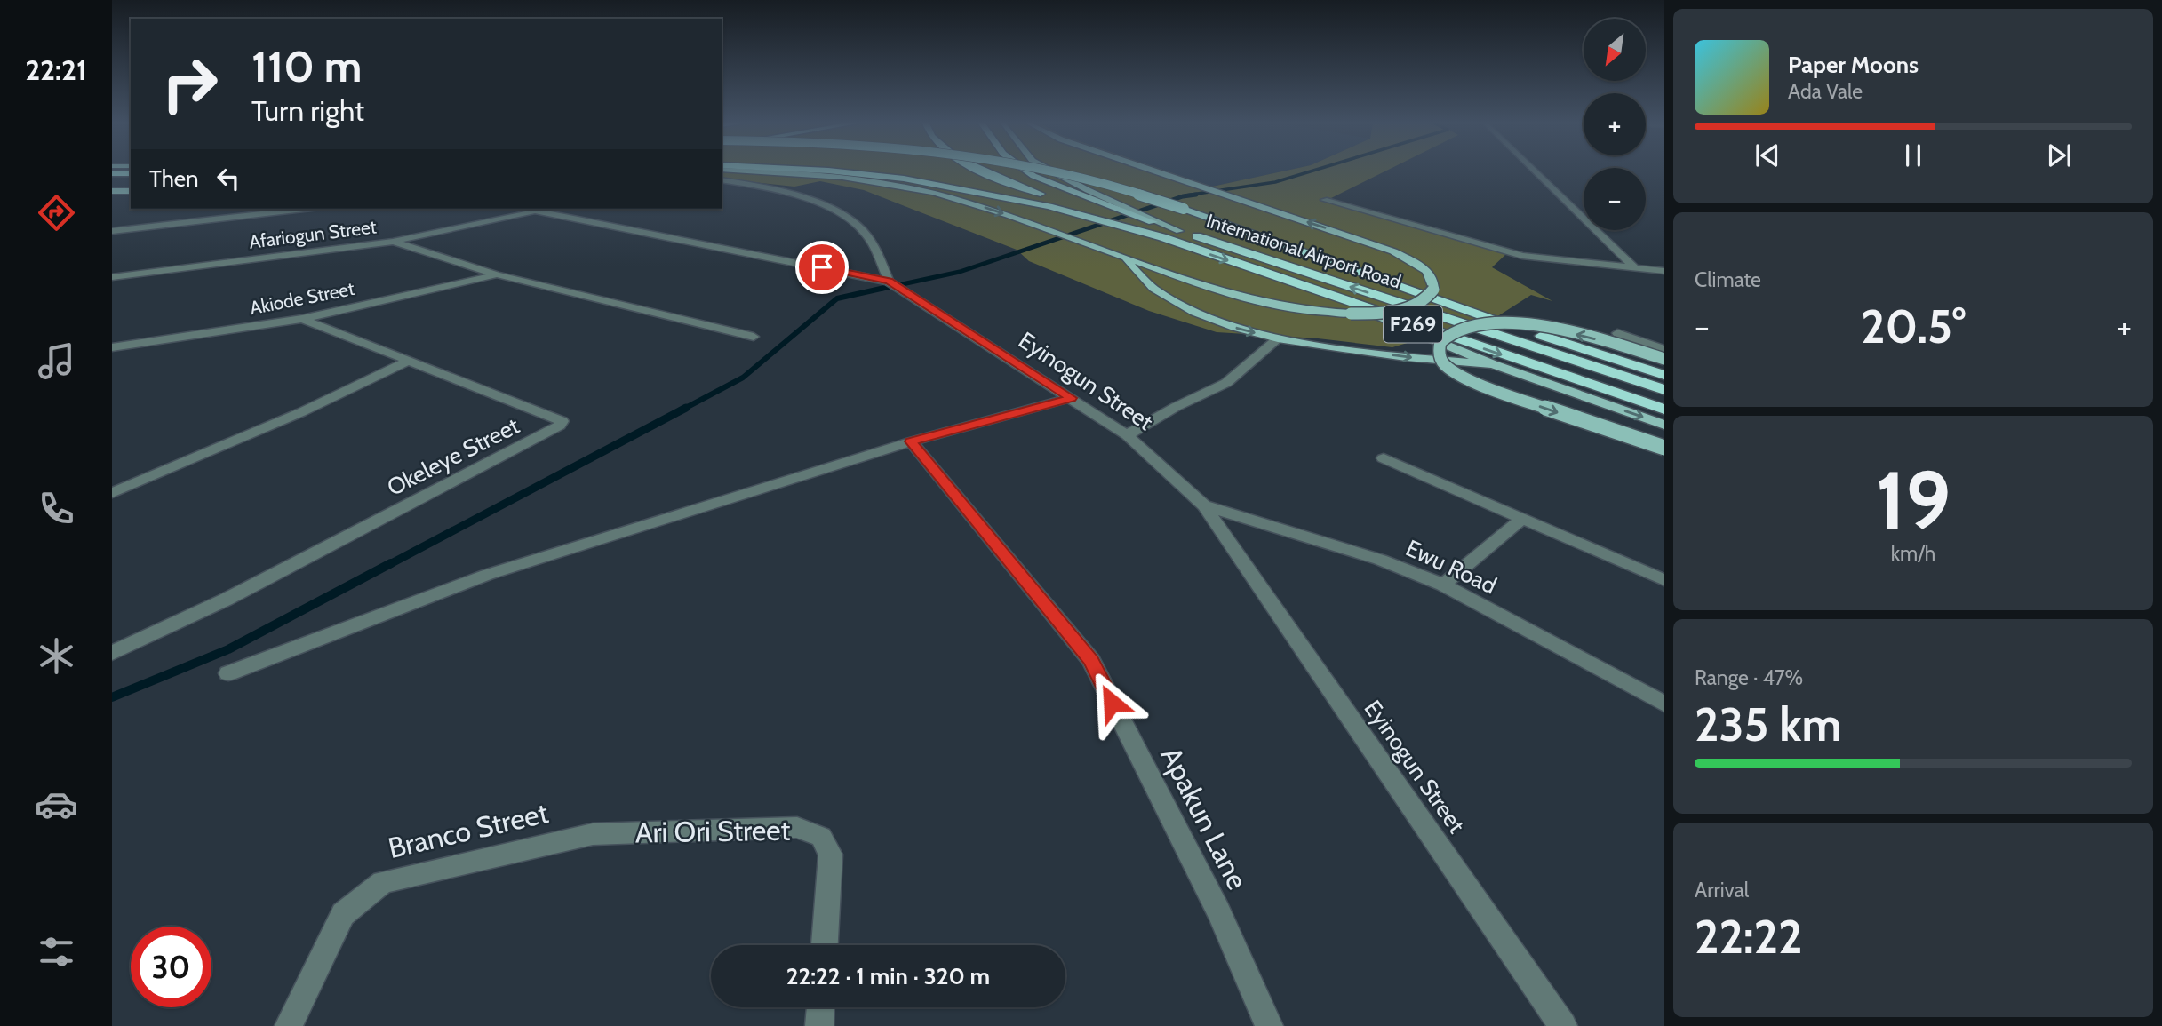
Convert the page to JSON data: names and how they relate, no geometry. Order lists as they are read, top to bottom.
{
  "streets": {
    "highway": ["International Airport Road", "F269"],
    "street": [
      "Afariogun Street",
      "Akiode Street",
      "Eyinogun Street",
      "Okeleye Street",
      "Ewu Road",
      "Apakun Lane",
      "Branco Street",
      "Ari Ori Street"
    ]
  },
  "crossings": [
    ["Afariogun Street", "Eyinogun Street"],
    ["Akiode Street", "Okeleye Street"],
    ["Eyinogun Street", "Ewu Road"],
    ["Branco Street", "Ari Ori Street"]
  ],
  "north": "bottom left",
  "page": {
    "tabs": "22:21",
    "map_buttons": ["+", "−"],
    "turn": ["110 m", "Turn right"],
    "song": ["Paper Moons", "Ada Vale"],
    "then": "Then",
    "tile": [
      "Climate",
      ["19", "km/h"],
      ["Range · 47%", "235 km"],
      ["Arrival", "22:22"]
    ],
    "heat": ["−", "20.5°", "+"],
    "limit": "30",
    "trip": "22:22 · 1 min · 320 m"
  }
}
